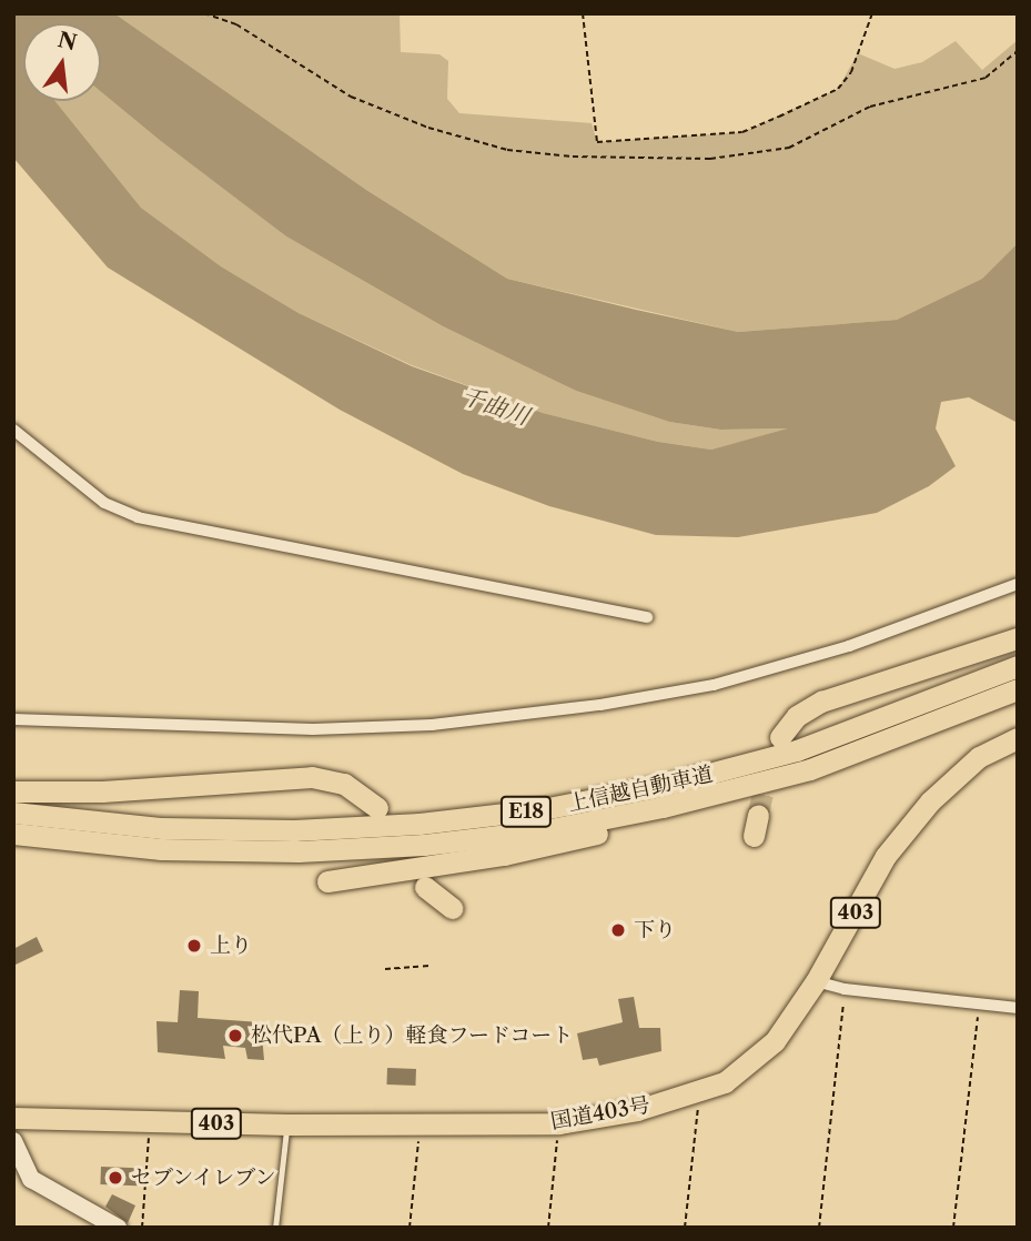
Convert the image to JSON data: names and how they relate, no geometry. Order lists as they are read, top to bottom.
{
  "streets": {
    "highway": [
      "上信越自動車道",
      "E18",
      "403",
      "国道403号"
    ]
  },
  "water": ["千曲川"],
  "places": [
    "下り",
    "上り",
    "松代PA（上り）軽食フードコート",
    "セブンイレブン"
  ],
  "north": "top"
}
